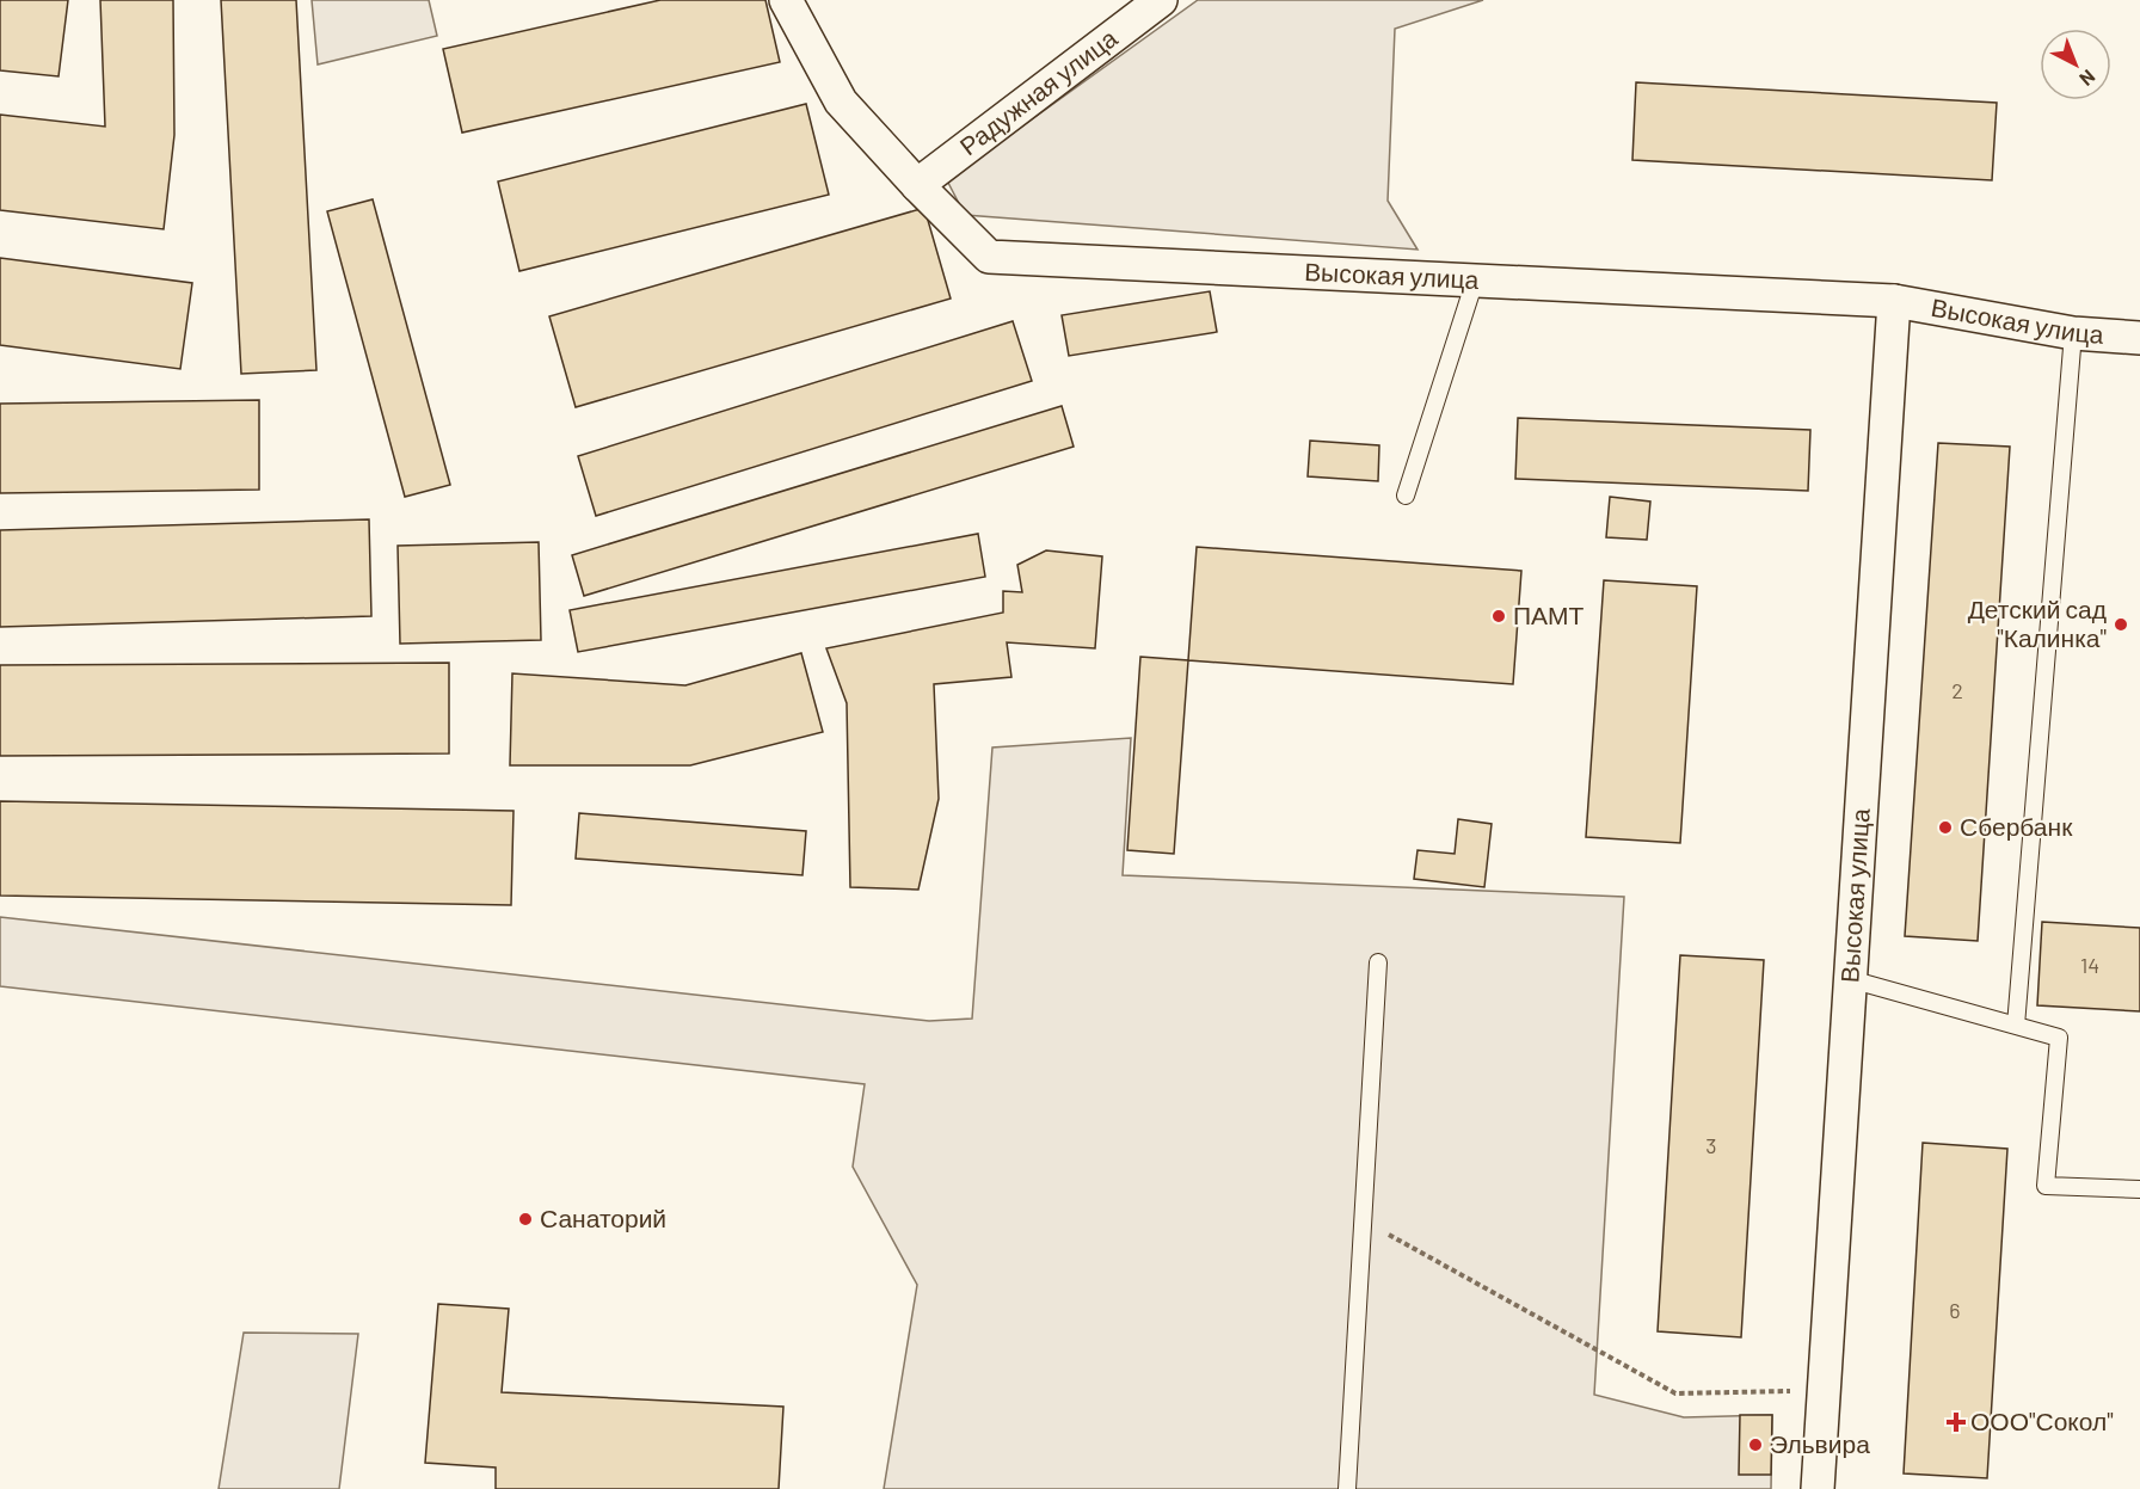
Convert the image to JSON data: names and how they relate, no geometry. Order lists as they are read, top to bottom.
{
  "streets": {
    "street": ["Радужная улица", "Высокая улица"]
  },
  "crossings": [
    ["Радужная улица", "Высокая улица"]
  ],
  "places": {
    "other": [
      "ПАМТ",
      "Детский сад \"Калинка\"",
      "Сбербанк",
      "Санаторий",
      "Эльвира"
    ],
    "health": ["ООО\"Сокол\""]
  },
  "house_numbers": [
    "2",
    "14",
    "3",
    "6"
  ],
  "north": "bottom right"
}
